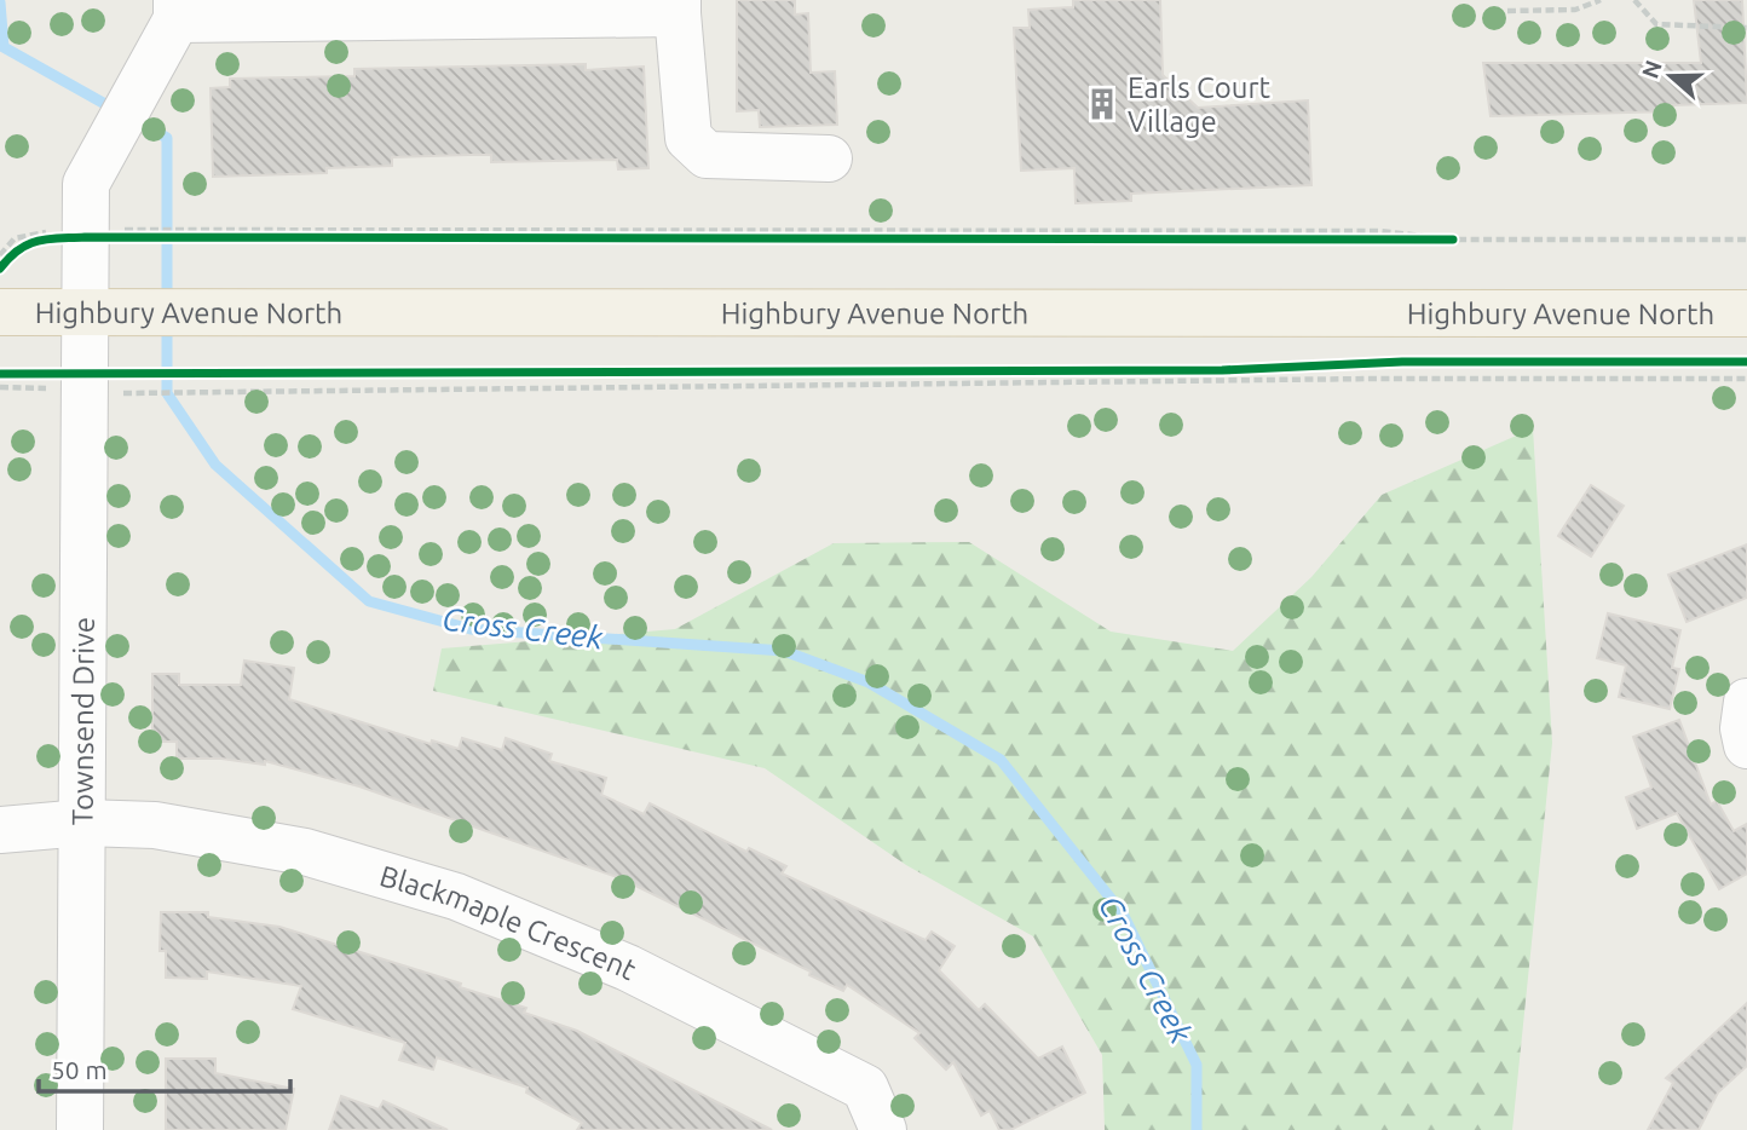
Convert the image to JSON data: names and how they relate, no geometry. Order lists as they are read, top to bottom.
{
  "streets": {
    "main road": ["Highbury Avenue North"],
    "street": ["Townsend Drive", "Blackmaple Crescent"]
  },
  "crossings": [
    ["Highbury Avenue North", "Townsend Drive"],
    ["Townsend Drive", "Blackmaple Crescent"]
  ],
  "water": ["Cross Creek"],
  "places": {
    "building": ["Earls Court Village"]
  },
  "scale_bar": "50 m",
  "north": "left"
}
